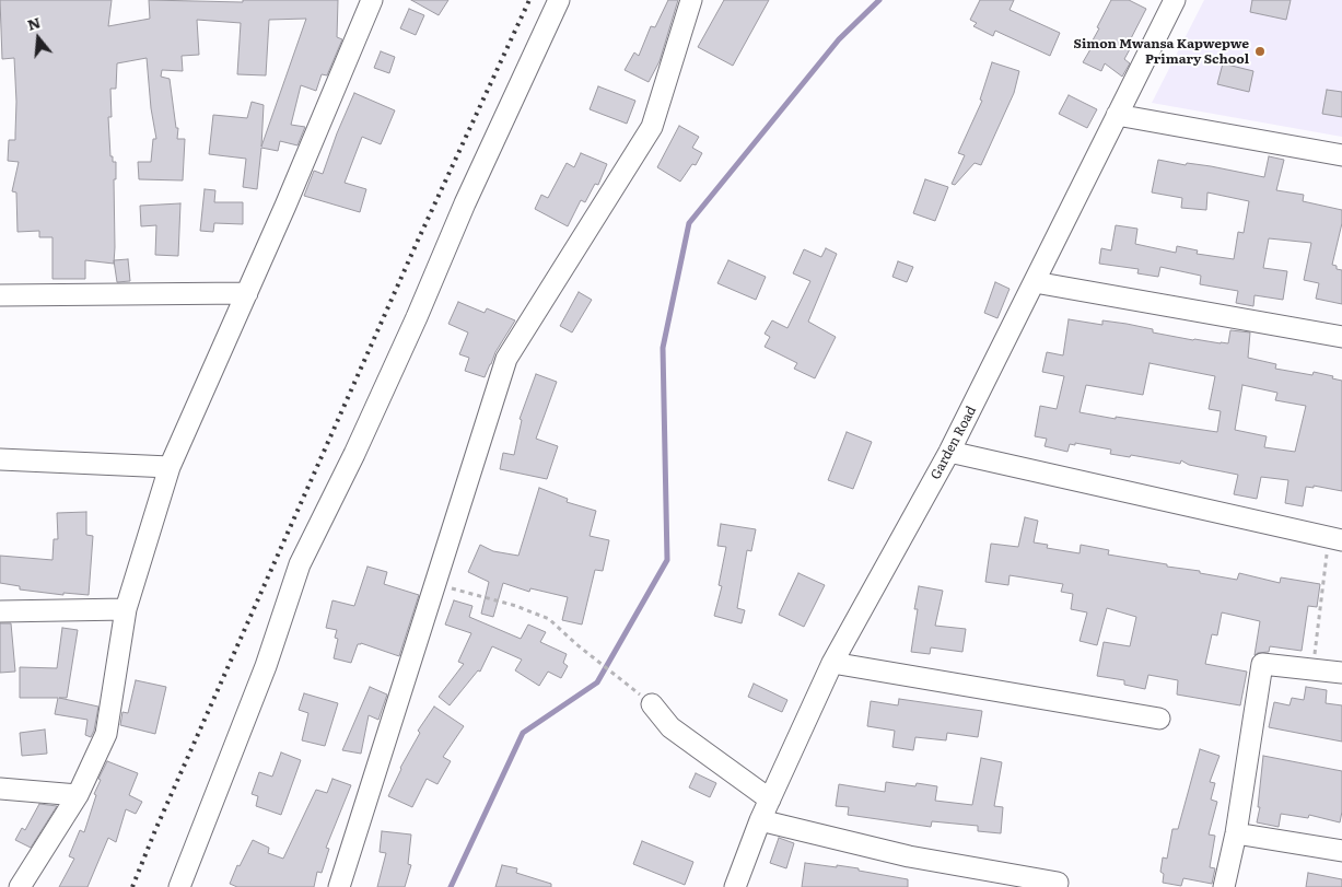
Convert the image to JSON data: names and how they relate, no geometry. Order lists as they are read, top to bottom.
{
  "streets": {
    "street": ["Garden Road"]
  },
  "places": ["Simon Mwansa Kapwepwe Primary School"],
  "north": "top"
}
